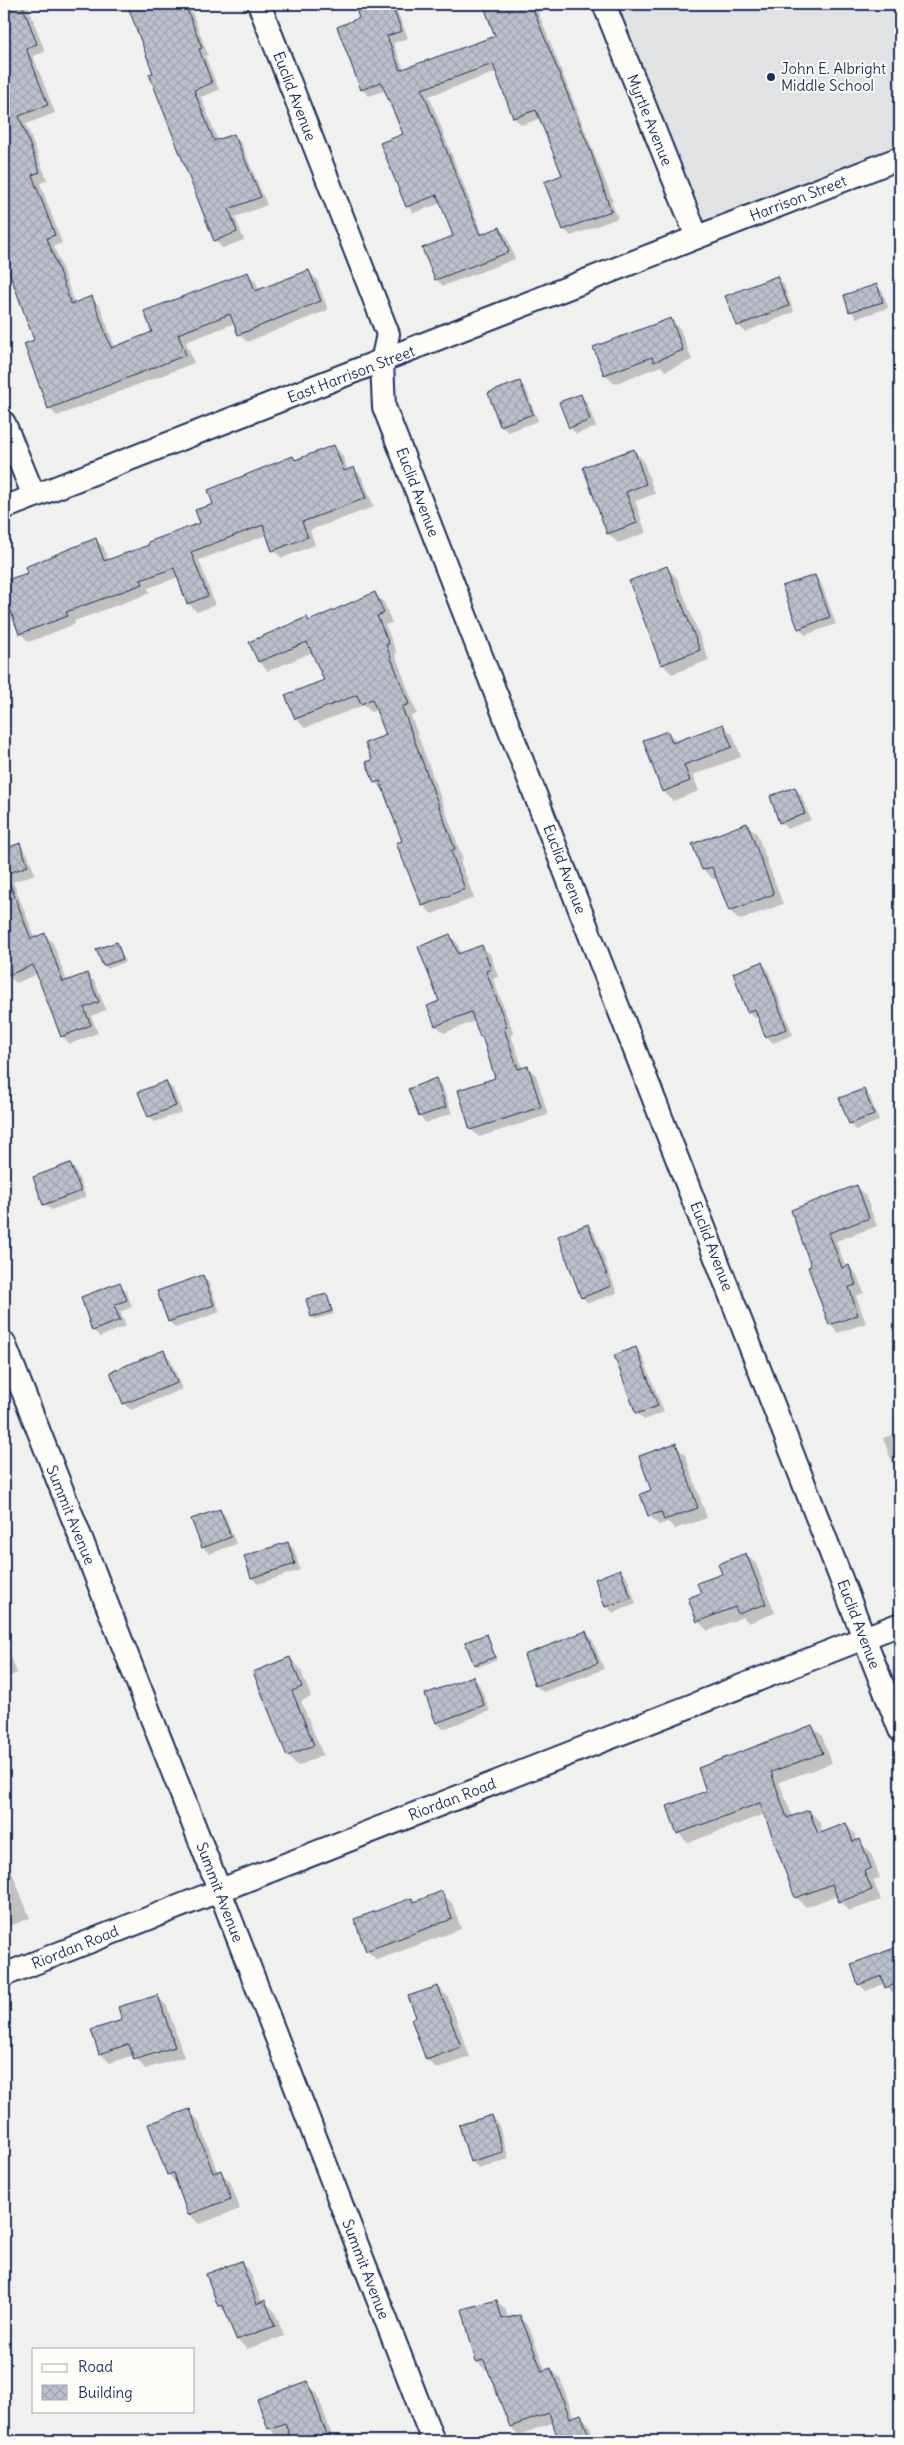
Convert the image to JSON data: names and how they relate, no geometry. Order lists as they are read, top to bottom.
{
  "streets": {
    "street": [
      "Euclid Avenue",
      "Myrtle Avenue",
      "Harrison Street",
      "East Harrison Street",
      "Summit Avenue",
      "Riordan Road"
    ]
  },
  "crossings": [
    ["Euclid Avenue", "East Harrison Street"],
    ["Euclid Avenue", "Riordan Road"],
    ["Myrtle Avenue", "Harrison Street"],
    ["Myrtle Avenue", "East Harrison Street"],
    ["Harrison Street", "East Harrison Street"],
    ["Summit Avenue", "Riordan Road"]
  ],
  "places": ["John E. Albright Middle School"],
  "legend": ["Road", "Building"]
}
